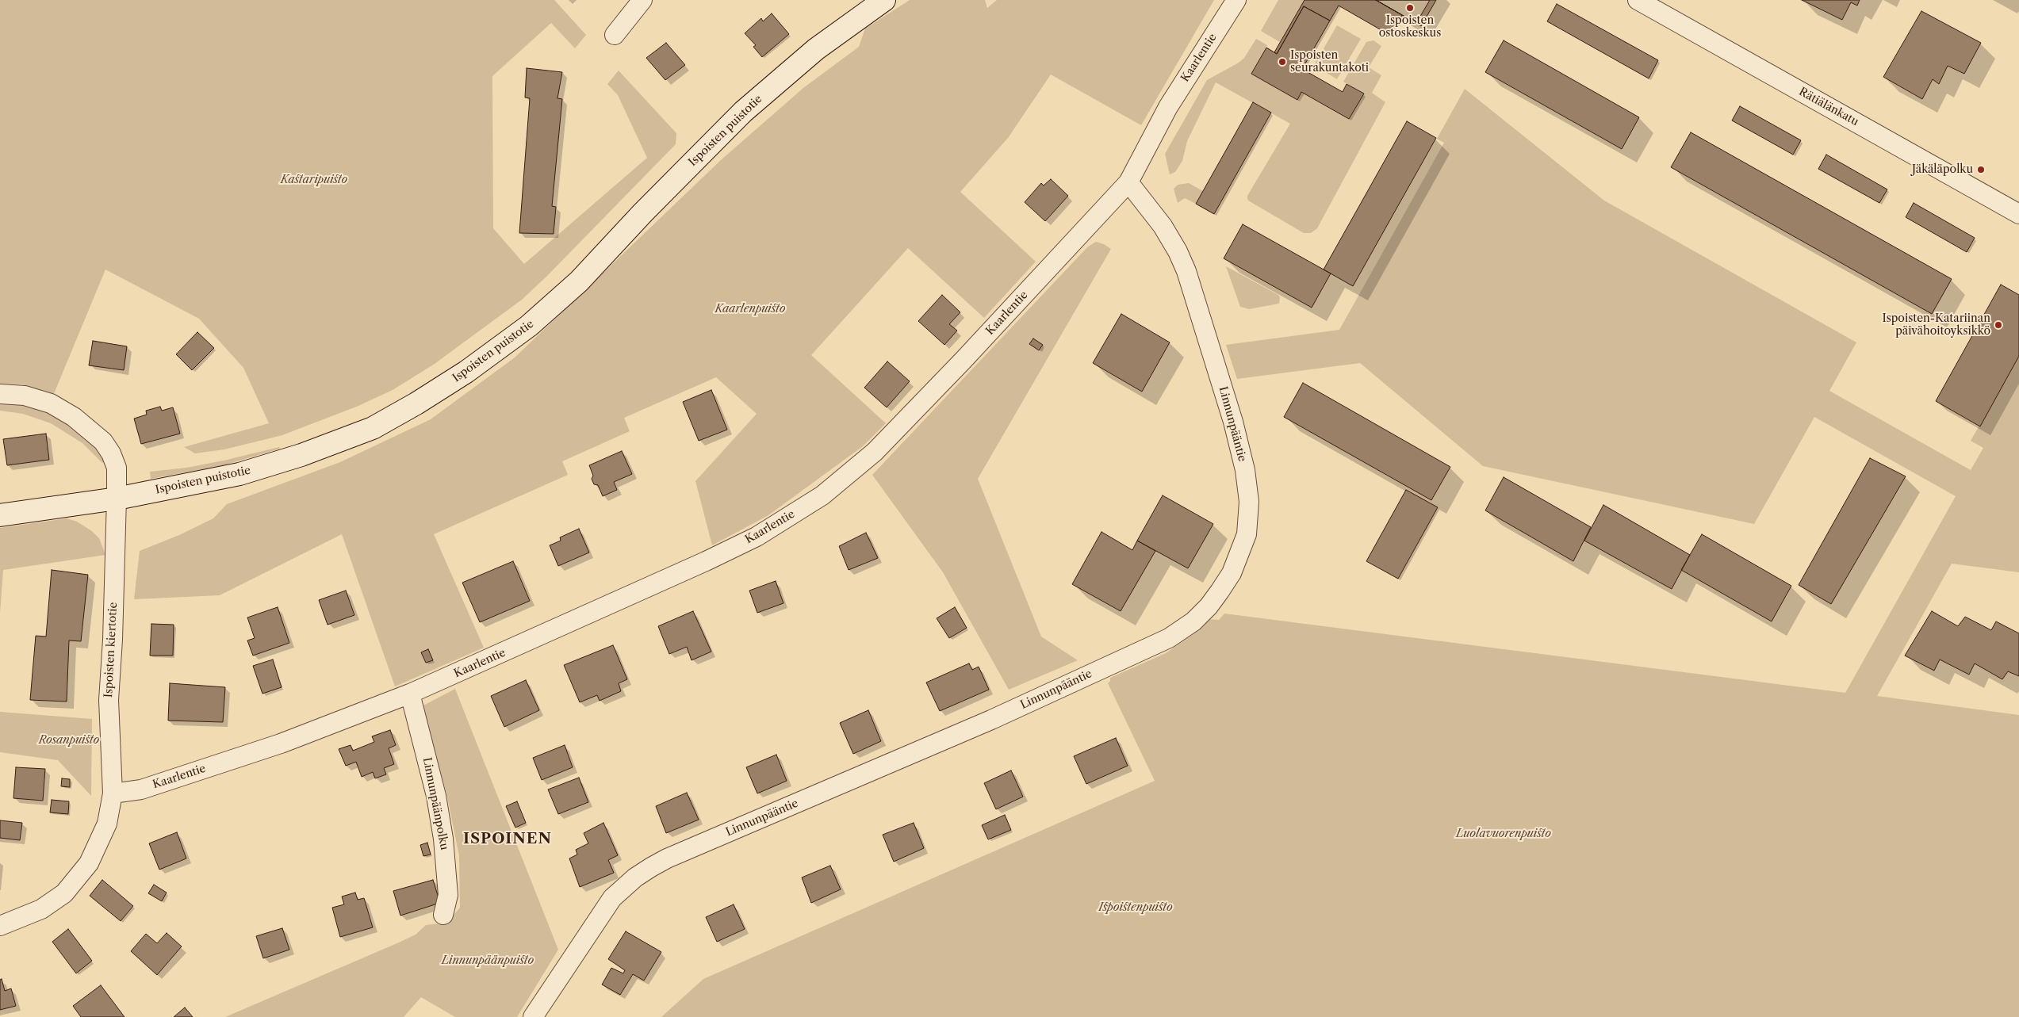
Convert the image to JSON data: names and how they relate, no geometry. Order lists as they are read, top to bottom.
{
  "streets": {
    "main road": ["Ispoisten puistotie"],
    "street": [
      "Kaarlentie",
      "Rätiälänkatu",
      "Linnunpääntie",
      "Ispoisten kiertotie",
      "Linnunpäänpolku"
    ]
  },
  "crossings": [
    ["Kaarlentie", "Linnunpääntie"],
    ["Kaarlentie", "Ispoisten kiertotie"],
    ["Kaarlentie", "Linnunpäänpolku"],
    ["Ispoisten puistotie", "Ispoisten kiertotie"]
  ],
  "districts": ["ISPOINEN"],
  "parks": [
    "Kastaripuisto",
    "Kaarlenpuisto",
    "Rosanpuisto",
    "Luolavuorenpuisto",
    "Ispoistenpuisto",
    "Linnunpäänpuisto"
  ],
  "places": [
    "Ispoisten ostoskeskus",
    "Ispoisten seurakuntakoti",
    "Jäkäläpolku",
    "Ispoisten-Katariinan päivähoitoyksikkö"
  ]
}
